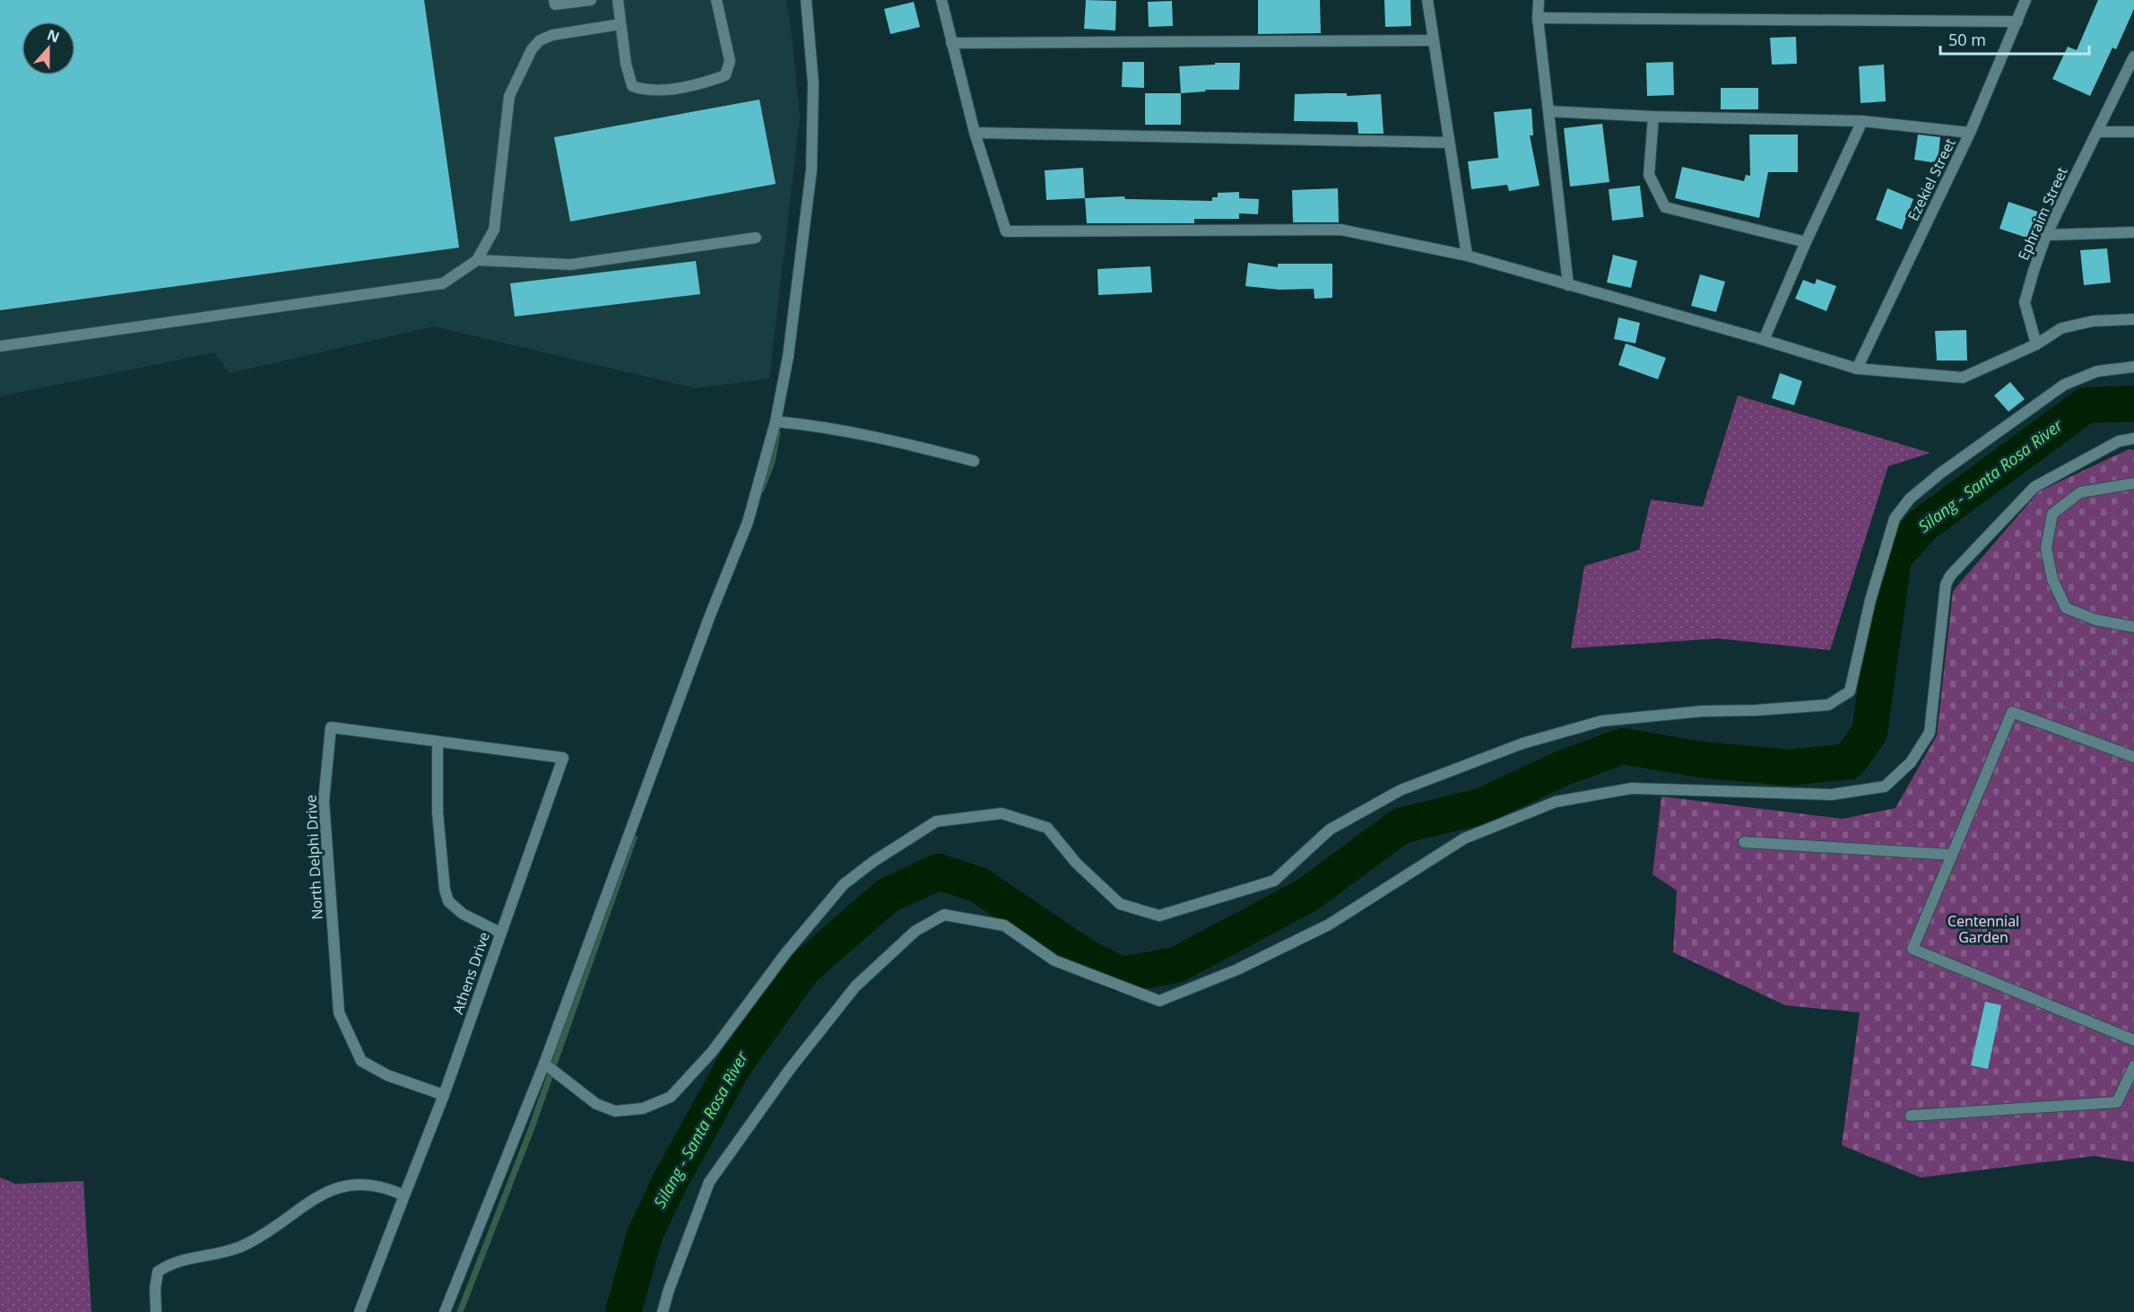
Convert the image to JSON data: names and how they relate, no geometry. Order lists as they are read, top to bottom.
{
  "streets": {
    "street": [
      "Ezekiel Street",
      "Ephraim Street",
      "North Delphi Drive",
      "Athens Drive"
    ]
  },
  "crossings": [
    ["North Delphi Drive", "Athens Drive"]
  ],
  "water": ["Silang - Santa Rosa River"],
  "parks": ["Centennial Garden"],
  "scale_bar": "50 m",
  "north": "top"
}
